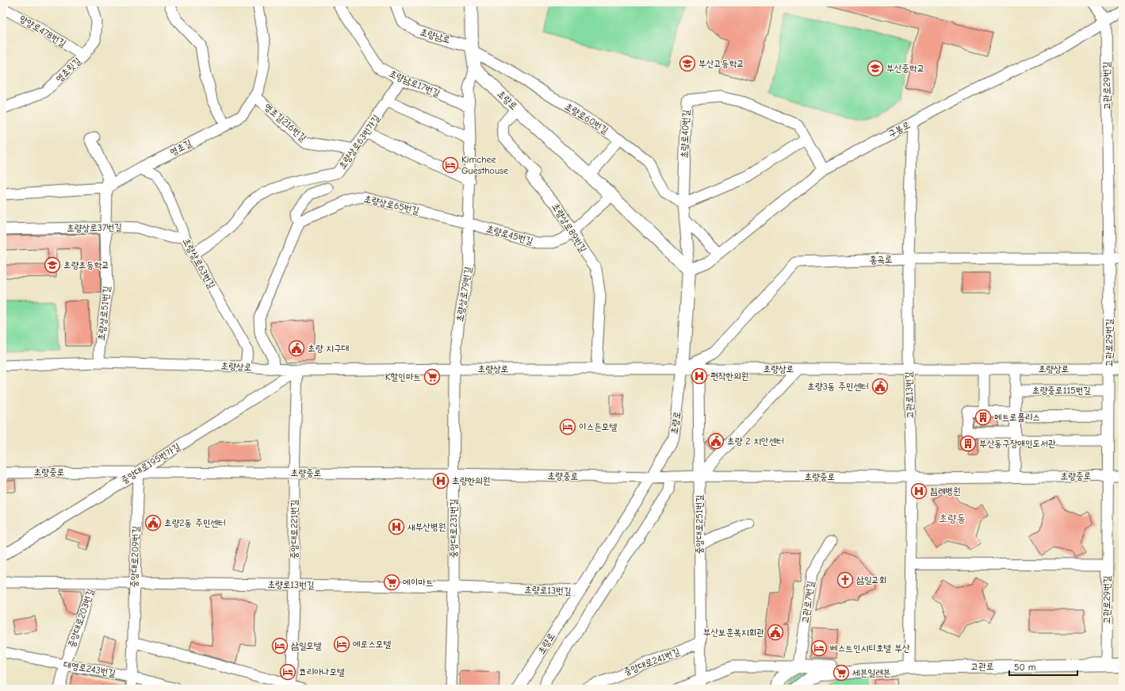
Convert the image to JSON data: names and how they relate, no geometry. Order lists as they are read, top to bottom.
{
  "streets": {
    "main road": ["초량로", "고관로"],
    "street": [
      "망양로478번길",
      "초량남로",
      "영초윗길",
      "초량남로17번길",
      "고관로29번길",
      "초량로60번길",
      "영초길216번길",
      "구봉로",
      "초량로40번길",
      "초량상로63번가길",
      "영초길",
      "초량상로65번길",
      "초량상로37번길",
      "초량상로89번길",
      "초량로45번길",
      "홍곡로",
      "초량상로63번길",
      "초량상로79번길",
      "초량상로51번길",
      "초량상로",
      "초량중로115번길",
      "고관로13번길",
      "중앙대로195번가길",
      "초량중로",
      "중앙대로251번길",
      "중앙대로231번길",
      "중앙대로221번길",
      "중앙대로209번길",
      "초량로13번길",
      "고관로7번길",
      "중앙대로203번길",
      "중앙대로241번길",
      "대영로243번길"
    ]
  },
  "crossings": [
    ["망양로478번길", "영초윗길"],
    ["초량남로", "초량로60번길"],
    ["초량남로17번길", "초량상로63번가길"],
    ["초량남로17번길", "초량상로79번길"],
    ["고관로29번길", "구봉로"],
    ["고관로29번길", "홍곡로"],
    ["고관로29번길", "초량상로"],
    ["고관로29번길", "초량중로115번길"],
    ["고관로29번길", "초량중로"],
    ["고관로29번길", "고관로"],
    ["초량로", "구봉로"],
    ["초량로", "초량로40번길"],
    ["초량로", "초량상로89번길"],
    ["초량로", "초량로45번길"],
    ["초량로", "홍곡로"],
    ["초량로", "초량상로79번길"],
    ["초량로", "초량상로"],
    ["초량로", "초량중로"],
    ["초량로", "초량로13번길"],
    ["초량로60번길", "초량로40번길"],
    ["영초길216번길", "초량상로63번가길"],
    ["영초길216번길", "영초길"],
    ["구봉로", "초량로40번길"],
    ["구봉로", "고관로13번길"],
    ["초량상로63번가길", "초량상로63번길"],
    ["영초길", "초량상로63번길"],
    ["영초길", "초량상로51번길"],
    ["초량상로65번길", "초량로45번길"],
    ["초량상로65번길", "초량상로79번길"],
    ["초량상로37번길", "초량상로63번길"],
    ["초량상로37번길", "초량상로51번길"],
    ["초량상로89번길", "초량로45번길"],
    ["초량상로89번길", "초량상로"],
    ["초량로45번길", "초량상로79번길"],
    ["홍곡로", "초량상로"],
    ["홍곡로", "고관로13번길"],
    ["초량상로63번길", "초량상로"],
    ["초량상로79번길", "초량상로"],
    ["초량상로79번길", "중앙대로231번길"],
    ["초량상로51번길", "초량상로"],
    ["초량상로", "고관로13번길"],
    ["초량상로", "중앙대로195번가길"],
    ["초량상로", "중앙대로251번길"],
    ["초량상로", "중앙대로231번길"],
    ["초량상로", "중앙대로221번길"],
    ["고관로13번길", "초량중로"],
    ["고관로13번길", "고관로"],
    ["중앙대로195번가길", "초량중로"],
    ["중앙대로195번가길", "중앙대로221번길"],
    ["중앙대로195번가길", "중앙대로209번길"],
    ["초량중로", "중앙대로251번길"],
    ["초량중로", "중앙대로231번길"],
    ["초량중로", "중앙대로221번길"],
    ["초량중로", "중앙대로209번길"],
    ["중앙대로251번길", "중앙대로241번길"],
    ["중앙대로231번길", "초량로13번길"],
    ["중앙대로221번길", "초량로13번길"],
    ["중앙대로209번길", "초량로13번길"],
    ["중앙대로209번길", "대영로243번길"],
    ["초량로13번길", "중앙대로203번길"],
    ["고관로7번길", "고관로"],
    ["중앙대로203번길", "대영로243번길"]
  ],
  "districts": ["초량동"],
  "places": {
    "school or university": ["부산고등학교", "부산중학교", "초량초등학교"],
    "hotel": [
      "Kimchee Guesthouse",
      "이스튼모텔",
      "에로스모텔",
      "삼일모텔",
      "베스트인시티호텔 부산",
      "코리아나모텔"
    ],
    "public building": [
      "초량 지구대",
      "초량3동 주민센터",
      "초량 2 치안센터",
      "초량2동 주민센터",
      "부산보훈복지회관"
    ],
    "hospital": [
      "편작한의원",
      "초량한의원",
      "침례병원",
      "새부산병원"
    ],
    "supermarket": ["K할인마트", "에이마트", "세븐일레븐"],
    "building": ["메트로폴리스", "부산동구장애인도서관"],
    "church": ["삼일교회"]
  },
  "scale_bar": "50 m"
}
